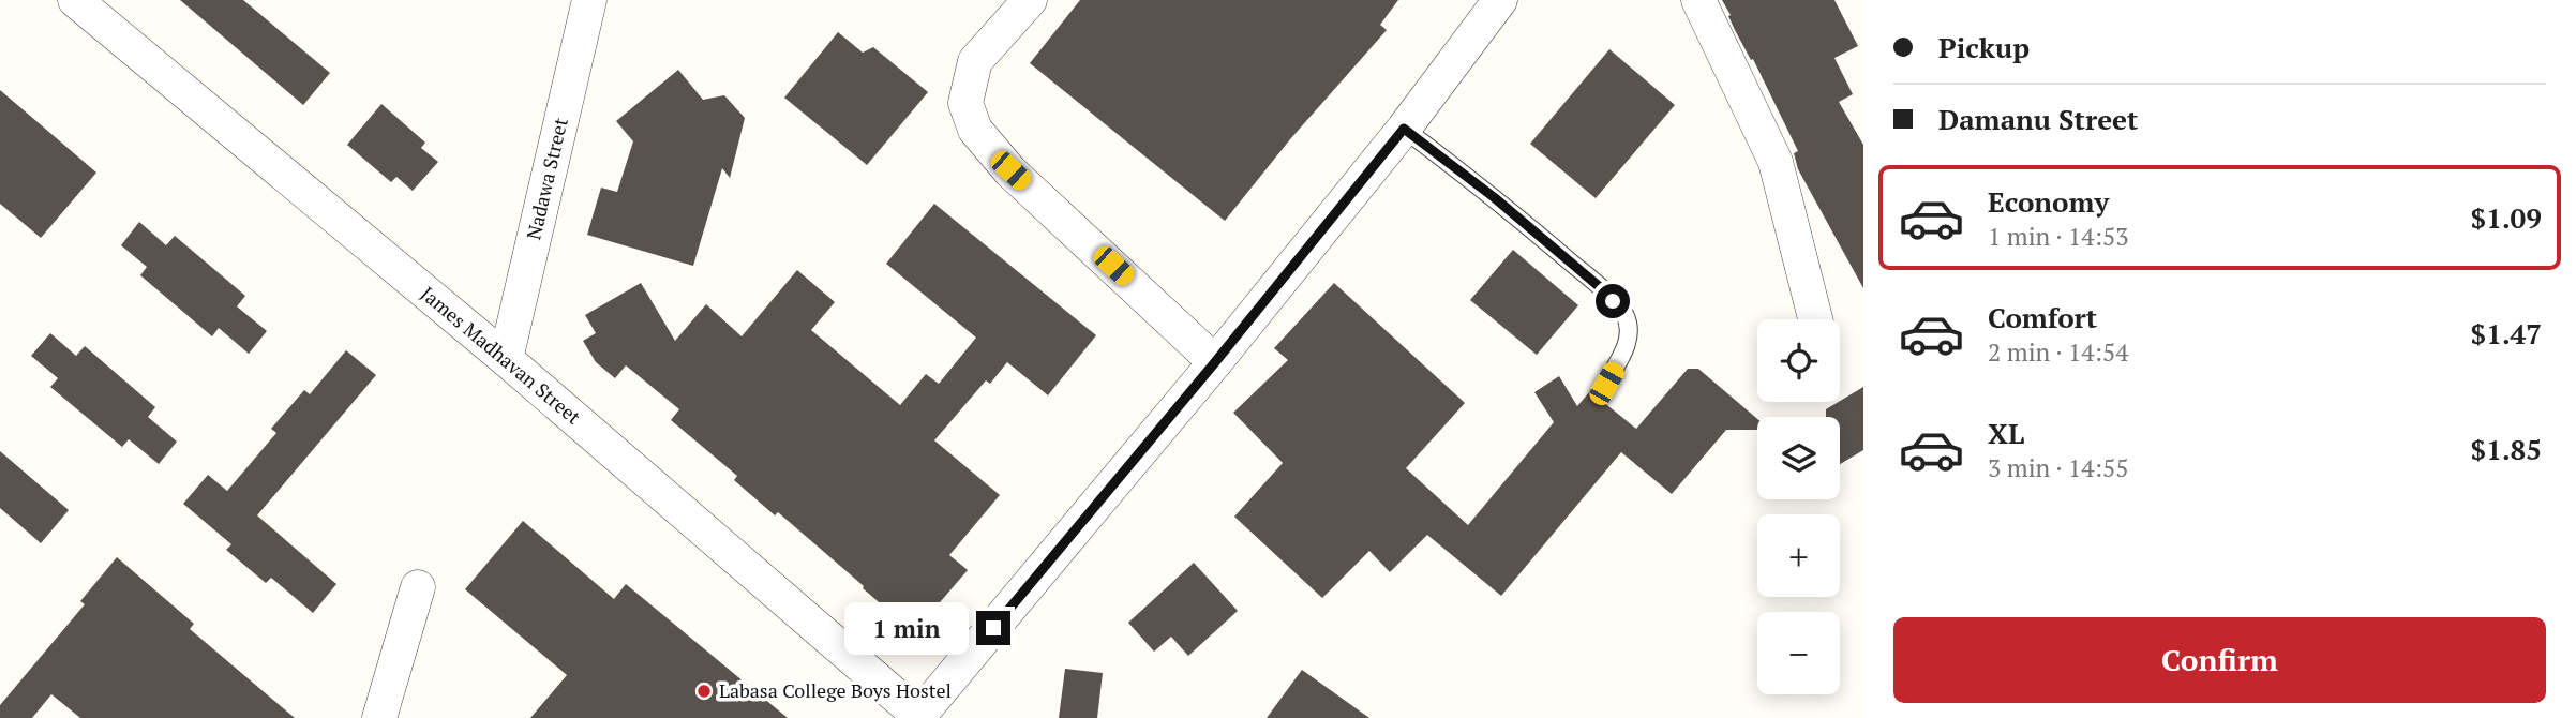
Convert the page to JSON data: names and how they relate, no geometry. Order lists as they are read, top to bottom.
{
  "streets": {
    "street": ["Nadawa Street", "James Madhavan Street"]
  },
  "crossings": [
    ["Nadawa Street", "James Madhavan Street"]
  ],
  "places": ["Labasa College Boys Hostel"],
  "page": {
    "banner": ["Pickup", "Damanu Street"],
    "list": [
      {
        "name": "Economy",
        "note": "1 min · 14:53",
        "value": "$1.09"
      },
      {
        "name": "Comfort",
        "note": "2 min · 14:54",
        "value": "$1.47"
      },
      {
        "name": "XL",
        "note": "3 min · 14:55",
        "value": "$1.85"
      }
    ],
    "map_buttons": ["+", "−"],
    "bubble": "1 min",
    "buttons": "Confirm"
  }
}
